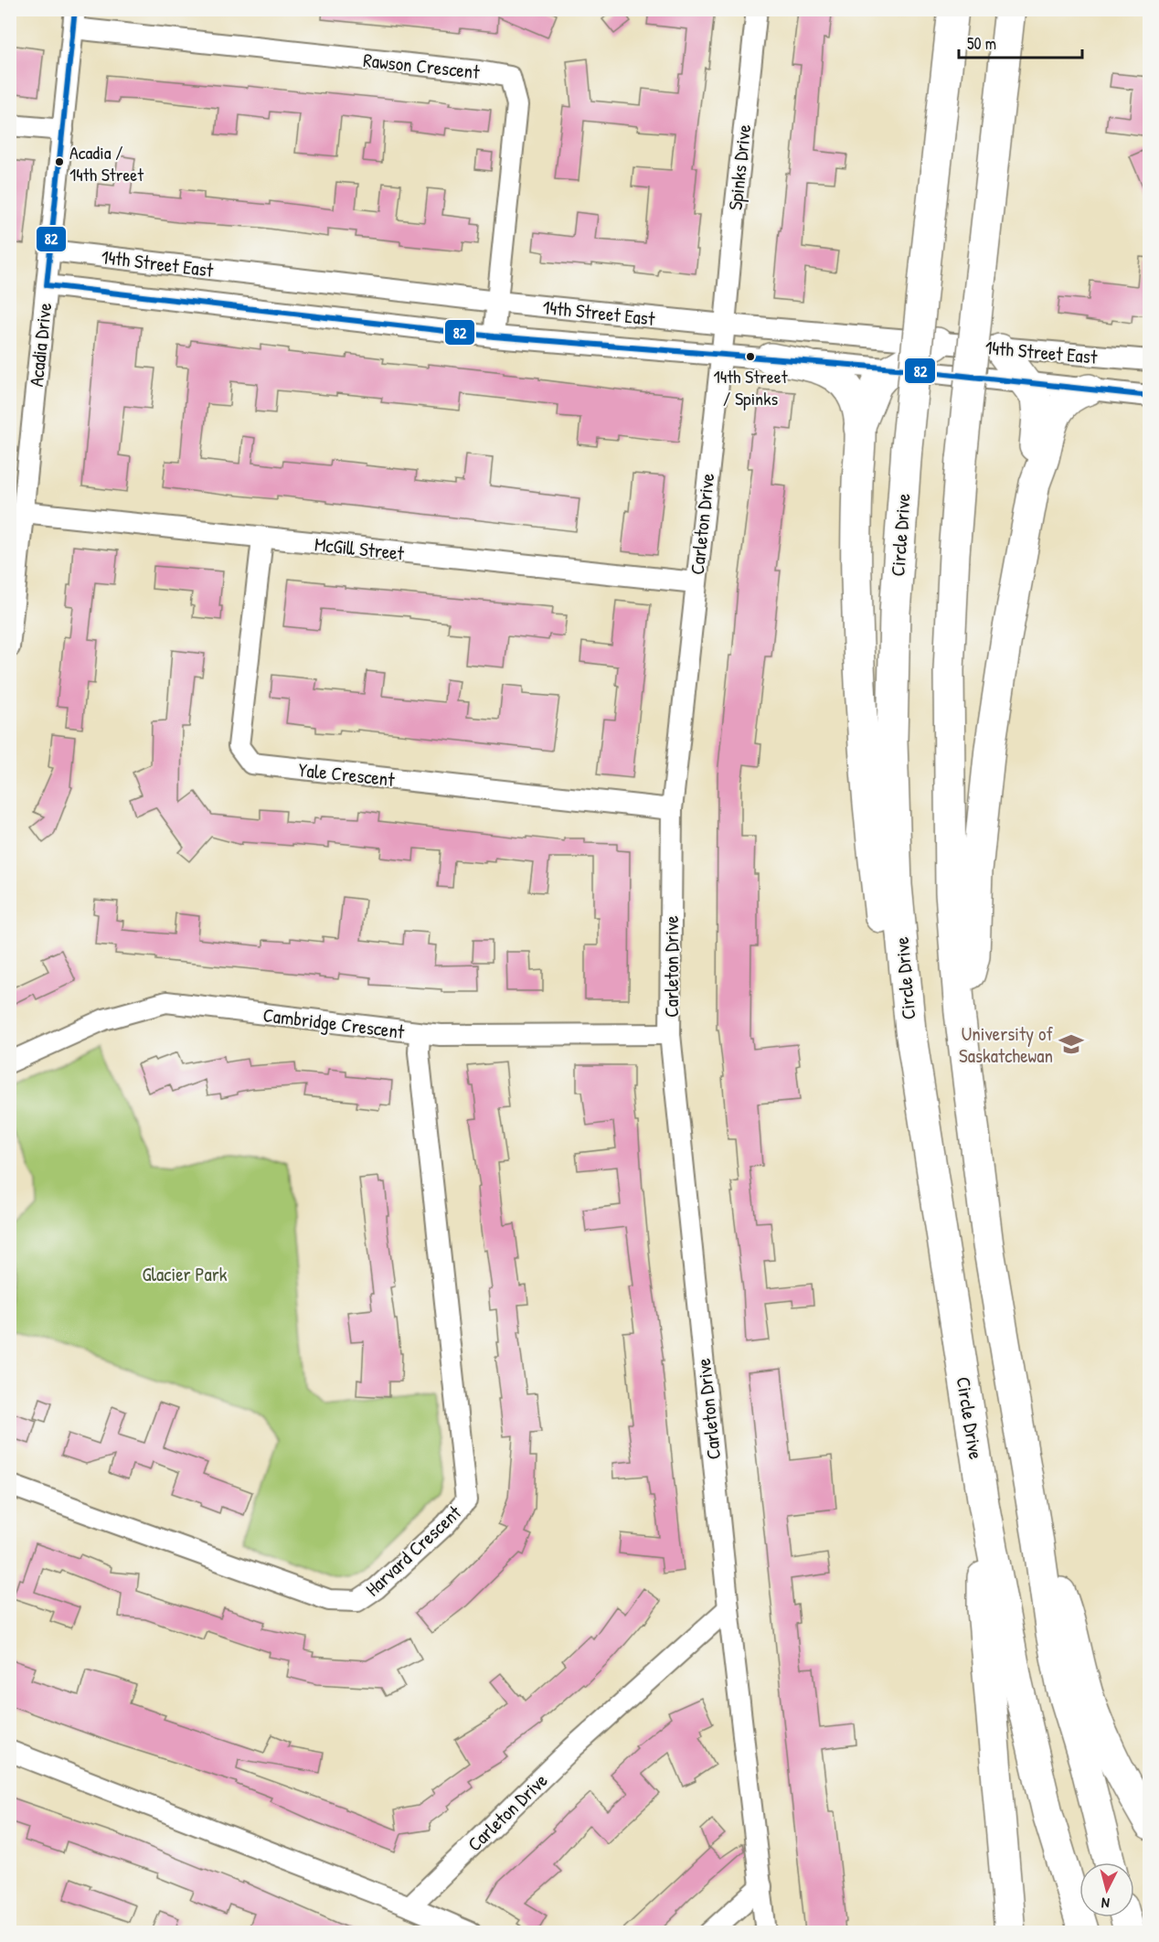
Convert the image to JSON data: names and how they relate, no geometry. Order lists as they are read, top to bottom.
{
  "streets": {
    "highway": ["Circle Drive"],
    "street": [
      "Rawson Crescent",
      "Spinks Drive",
      "14th Street East",
      "Acadia Drive",
      "Carleton Drive",
      "McGill Street",
      "Yale Crescent",
      "Cambridge Crescent",
      "Harvard Crescent"
    ]
  },
  "crossings": [
    ["Rawson Crescent", "14th Street East"],
    ["Rawson Crescent", "Acadia Drive"],
    ["Spinks Drive", "14th Street East"],
    ["Spinks Drive", "Carleton Drive"],
    ["14th Street East", "Acadia Drive"],
    ["14th Street East", "Carleton Drive"],
    ["Acadia Drive", "McGill Street"],
    ["Carleton Drive", "McGill Street"],
    ["Carleton Drive", "Yale Crescent"],
    ["Carleton Drive", "Cambridge Crescent"],
    ["McGill Street", "Yale Crescent"],
    ["Cambridge Crescent", "Harvard Crescent"]
  ],
  "parks": ["Glacier Park"],
  "places": {
    "other": ["Acadia / 14th Street", "14th Street / Spinks"],
    "school or university": ["University of Saskatchewan"]
  },
  "lines": ["transit line 82"],
  "scale_bar": "50 m",
  "north": "bottom"
}
